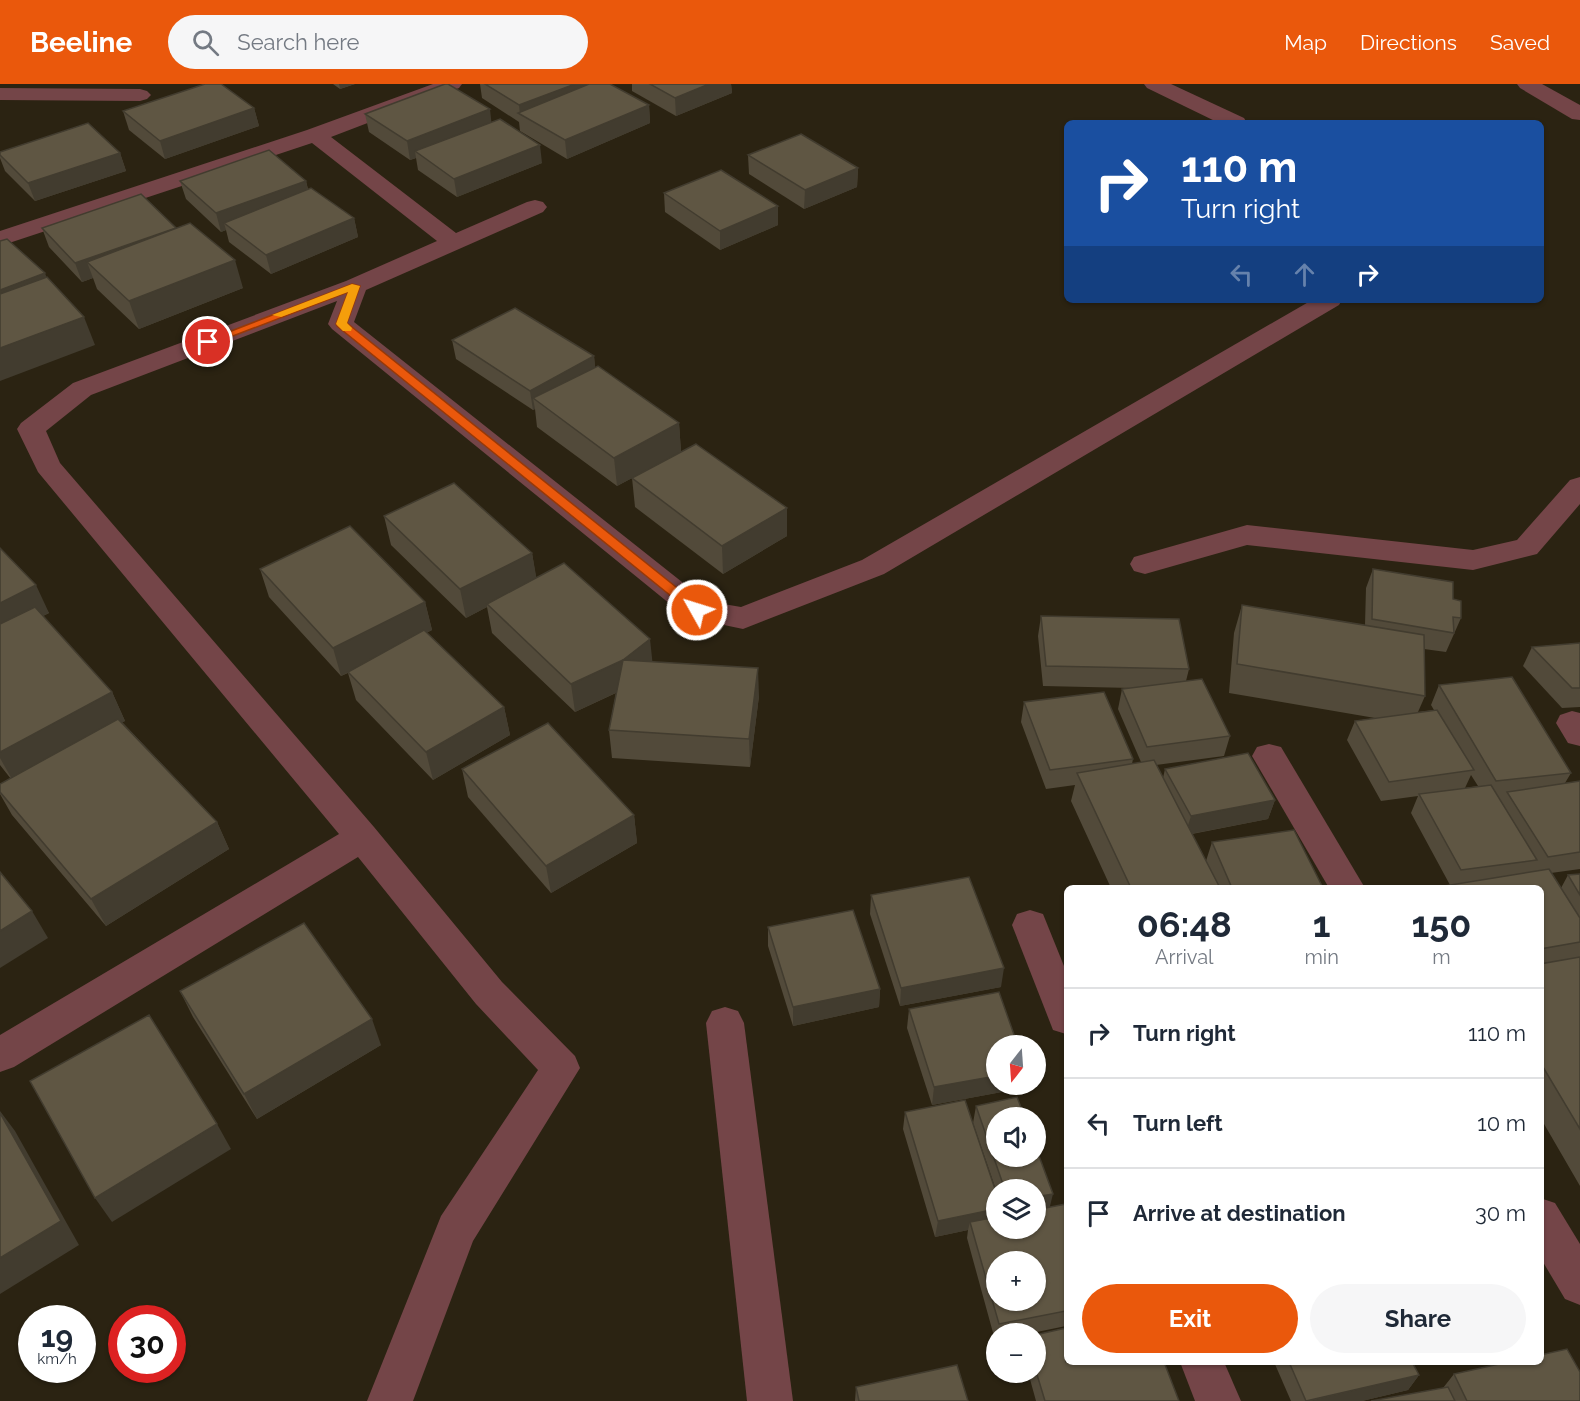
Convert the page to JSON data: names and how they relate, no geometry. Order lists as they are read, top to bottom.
{
  "north": "bottom",
  "page": {
    "header": "Beeline",
    "search": "Search here",
    "nav": ["Map", "Directions", "Saved"],
    "turn": ["110 m", "Turn right"],
    "eta": [
      "06:48",
      "Arrival",
      "1",
      "min",
      "150",
      "m"
    ],
    "list": [
      {
        "name": "Turn right",
        "value": "110 m"
      },
      {
        "name": "Turn left",
        "value": "10 m"
      },
      {
        "name": "Arrive at destination",
        "value": "30 m"
      }
    ],
    "map_buttons": ["+", "−"],
    "buttons": ["Exit", "Share"],
    "speed": "19 km/h",
    "limit": "30"
  }
}
